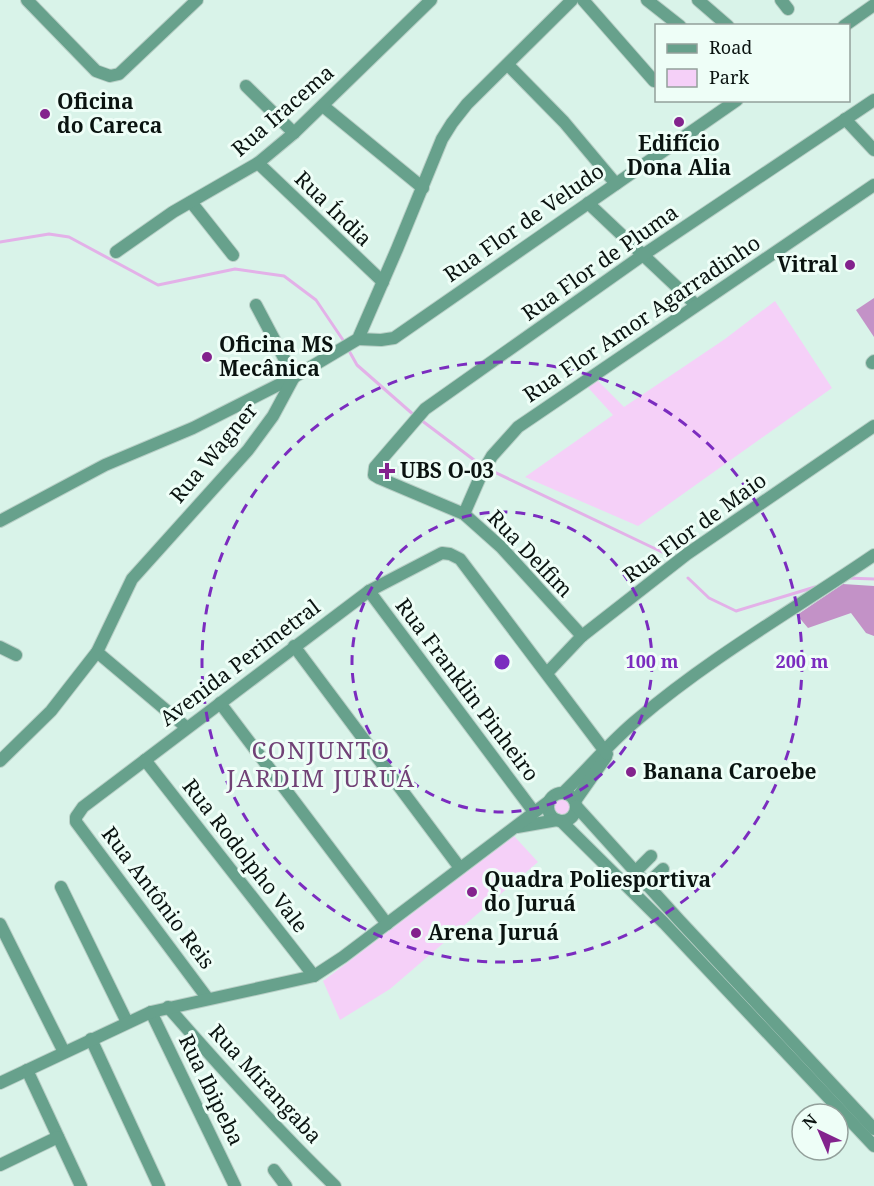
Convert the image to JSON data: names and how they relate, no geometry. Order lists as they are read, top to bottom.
{
  "streets": {
    "street": [
      "Rua Iracema",
      "Rua Índia",
      "Rua Flor de Veludo",
      "Rua Flor de Pluma",
      "Rua Flor Amor Agarradinho",
      "Rua Wagner",
      "Rua Flor de Maio",
      "Rua Delfim",
      "Avenida Perimetral",
      "Rua Franklin Pinheiro",
      "Rua Rodolpho Vale",
      "Rua Antônio Reis",
      "Rua Mirangaba",
      "Rua Ibipeba"
    ]
  },
  "crossings": [
    ["Rua Iracema", "Rua Índia"],
    ["Rua Flor de Veludo", "Rua Wagner"],
    ["Rua Flor de Pluma", "Rua Delfim"],
    ["Rua Flor Amor Agarradinho", "Rua Delfim"],
    ["Rua Flor de Maio", "Rua Delfim"],
    ["Rua Flor de Maio", "Avenida Perimetral"],
    ["Avenida Perimetral", "Rua Franklin Pinheiro"],
    ["Avenida Perimetral", "Rua Rodolpho Vale"],
    ["Avenida Perimetral", "Rua Antônio Reis"]
  ],
  "districts": ["CONJUNTO JARDIM JURUÁ"],
  "places": {
    "other": [
      "Oficina do Careca",
      "Edifício Dona Alia",
      "Vitral",
      "Oficina MS Mecânica",
      "Banana Caroebe",
      "Quadra Poliesportiva do Juruá",
      "Arena Juruá"
    ],
    "health": ["UBS O-03"]
  },
  "legend": ["Road", "Park"],
  "north": "top left",
  "rings": ["100 m", "200 m"]
}
